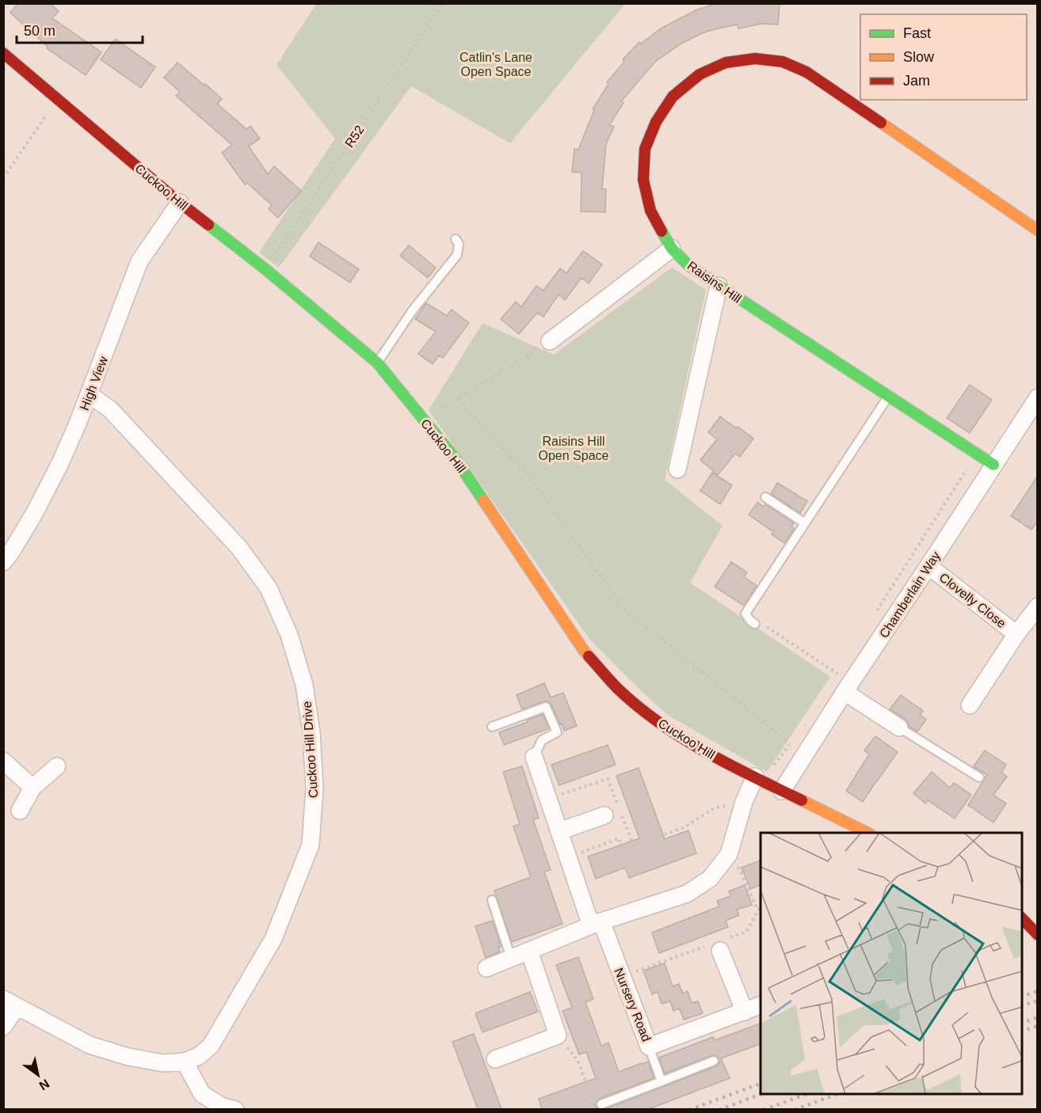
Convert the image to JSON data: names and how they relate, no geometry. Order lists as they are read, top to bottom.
{
  "streets": {
    "main road": ["Cuckoo Hill", "Raisins Hill"],
    "street": [
      "High View",
      "Chamberlain Way",
      "Clovelly Close",
      "Cuckoo Hill Drive",
      "Nursery Road"
    ],
    "path": ["R52"]
  },
  "crossings": [
    ["R52", "Cuckoo Hill"],
    ["Cuckoo Hill", "High View"],
    ["Cuckoo Hill", "Chamberlain Way"],
    ["Raisins Hill", "Chamberlain Way"],
    ["High View", "Cuckoo Hill Drive"],
    ["Chamberlain Way", "Clovelly Close"]
  ],
  "parks": ["Catlin's Lane Open Space", "Raisins Hill Open Space"],
  "legend": ["Fast", "Slow", "Jam"],
  "scale_bar": "50 m",
  "north": "bottom right"
}
